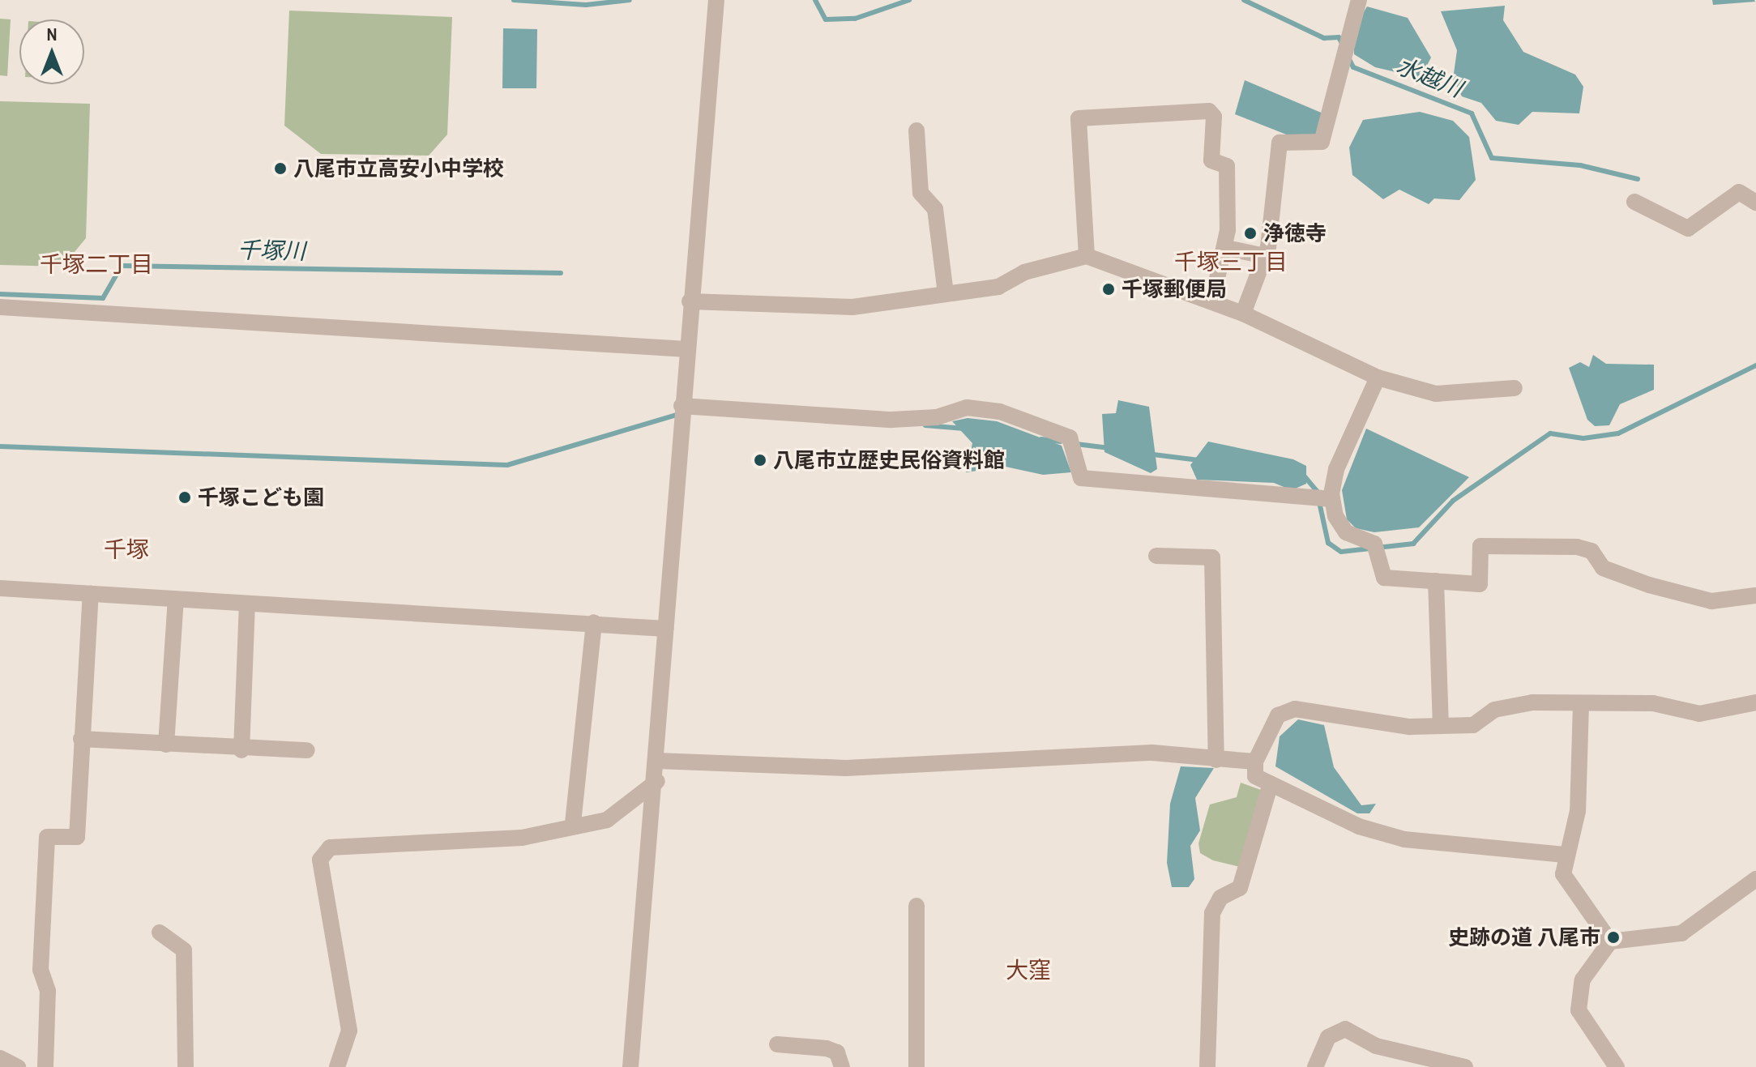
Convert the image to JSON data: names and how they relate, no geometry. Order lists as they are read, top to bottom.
{
  "districts": [
    "千塚三丁目",
    "千塚二丁目",
    "千塚",
    "大窪"
  ],
  "water": ["水越川", "千塚川"],
  "places": [
    "八尾市立高安小中学校",
    "浄徳寺",
    "千塚郵便局",
    "八尾市立歴史民俗資料館",
    "千塚こども園",
    "史跡の道 八尾市"
  ],
  "north": "top"
}
